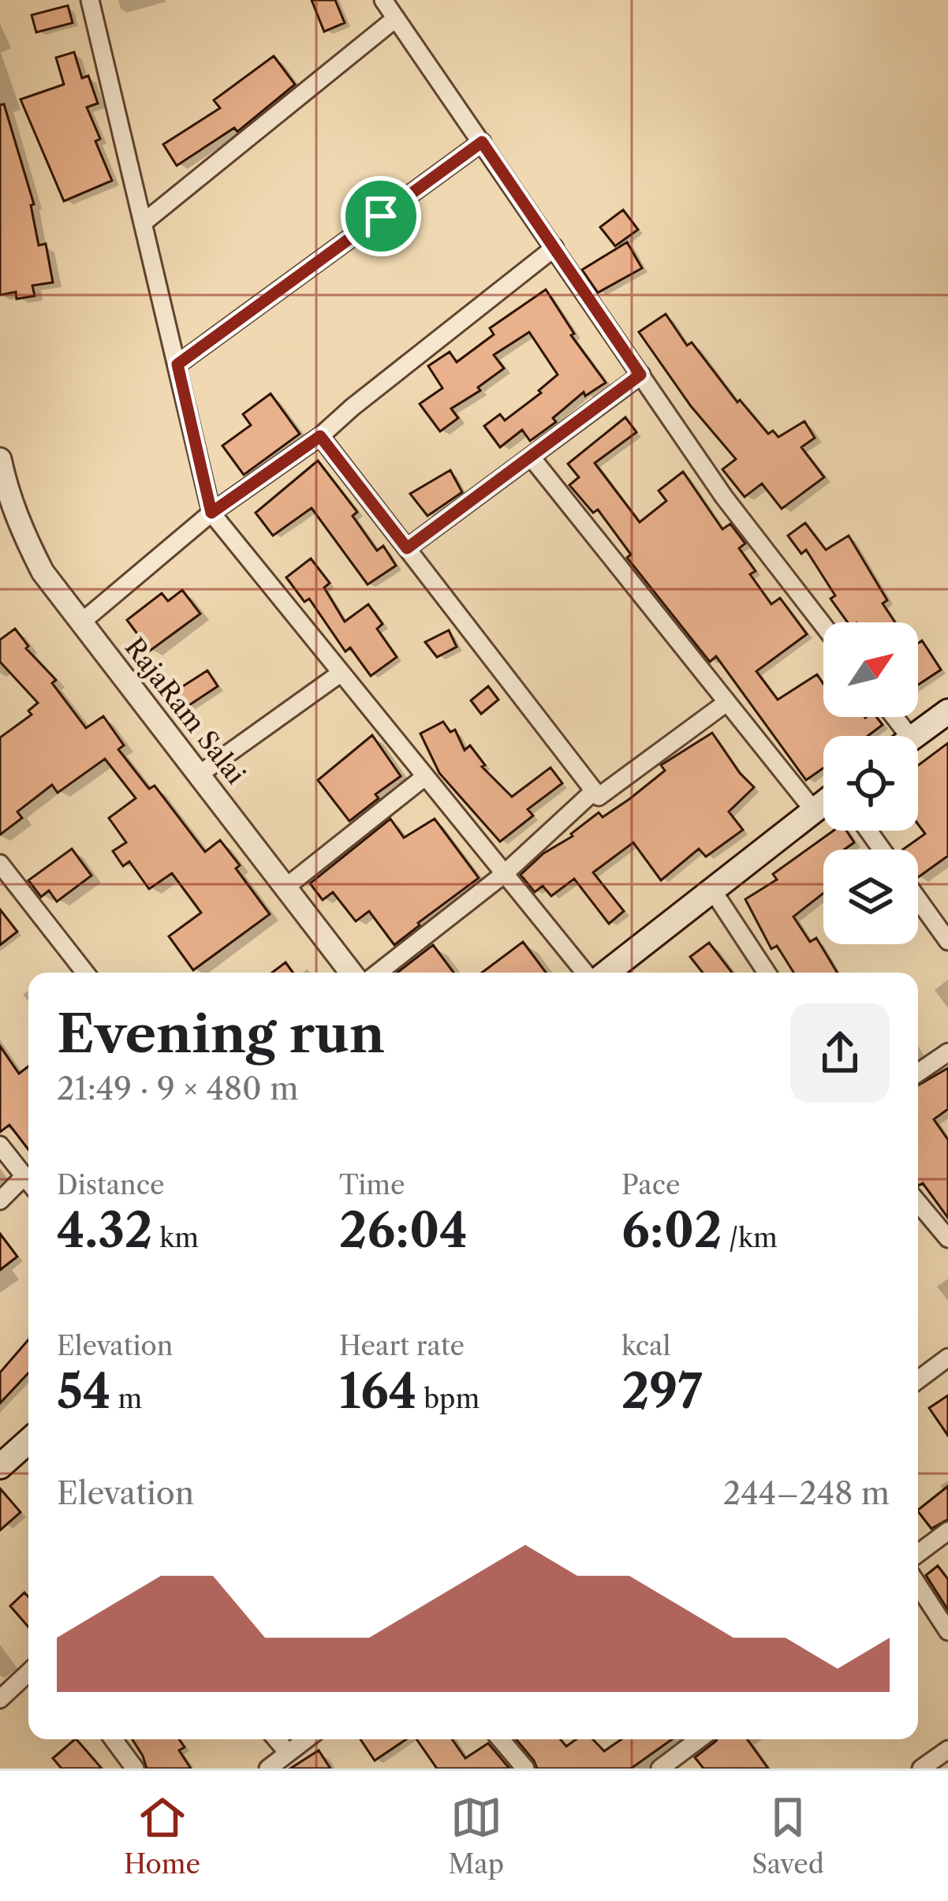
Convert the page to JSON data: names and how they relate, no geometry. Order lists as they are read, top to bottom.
{
  "streets": {
    "street": ["RajaRam Salai"]
  },
  "north": "top right",
  "page": {
    "heading": ["Evening run", "21:49 · 9 × 480 m"],
    "stats": [
      ["Distance", "4.32 km"],
      ["Time", "26:04"],
      ["Pace", "6:02 /km"],
      ["Elevation", "54 m"],
      ["Heart rate", "164 bpm"],
      ["kcal", "297"]
    ],
    "chart": ["Elevation", "244–248 m"],
    "tabs": ["Home", "Map", "Saved"]
  }
}
